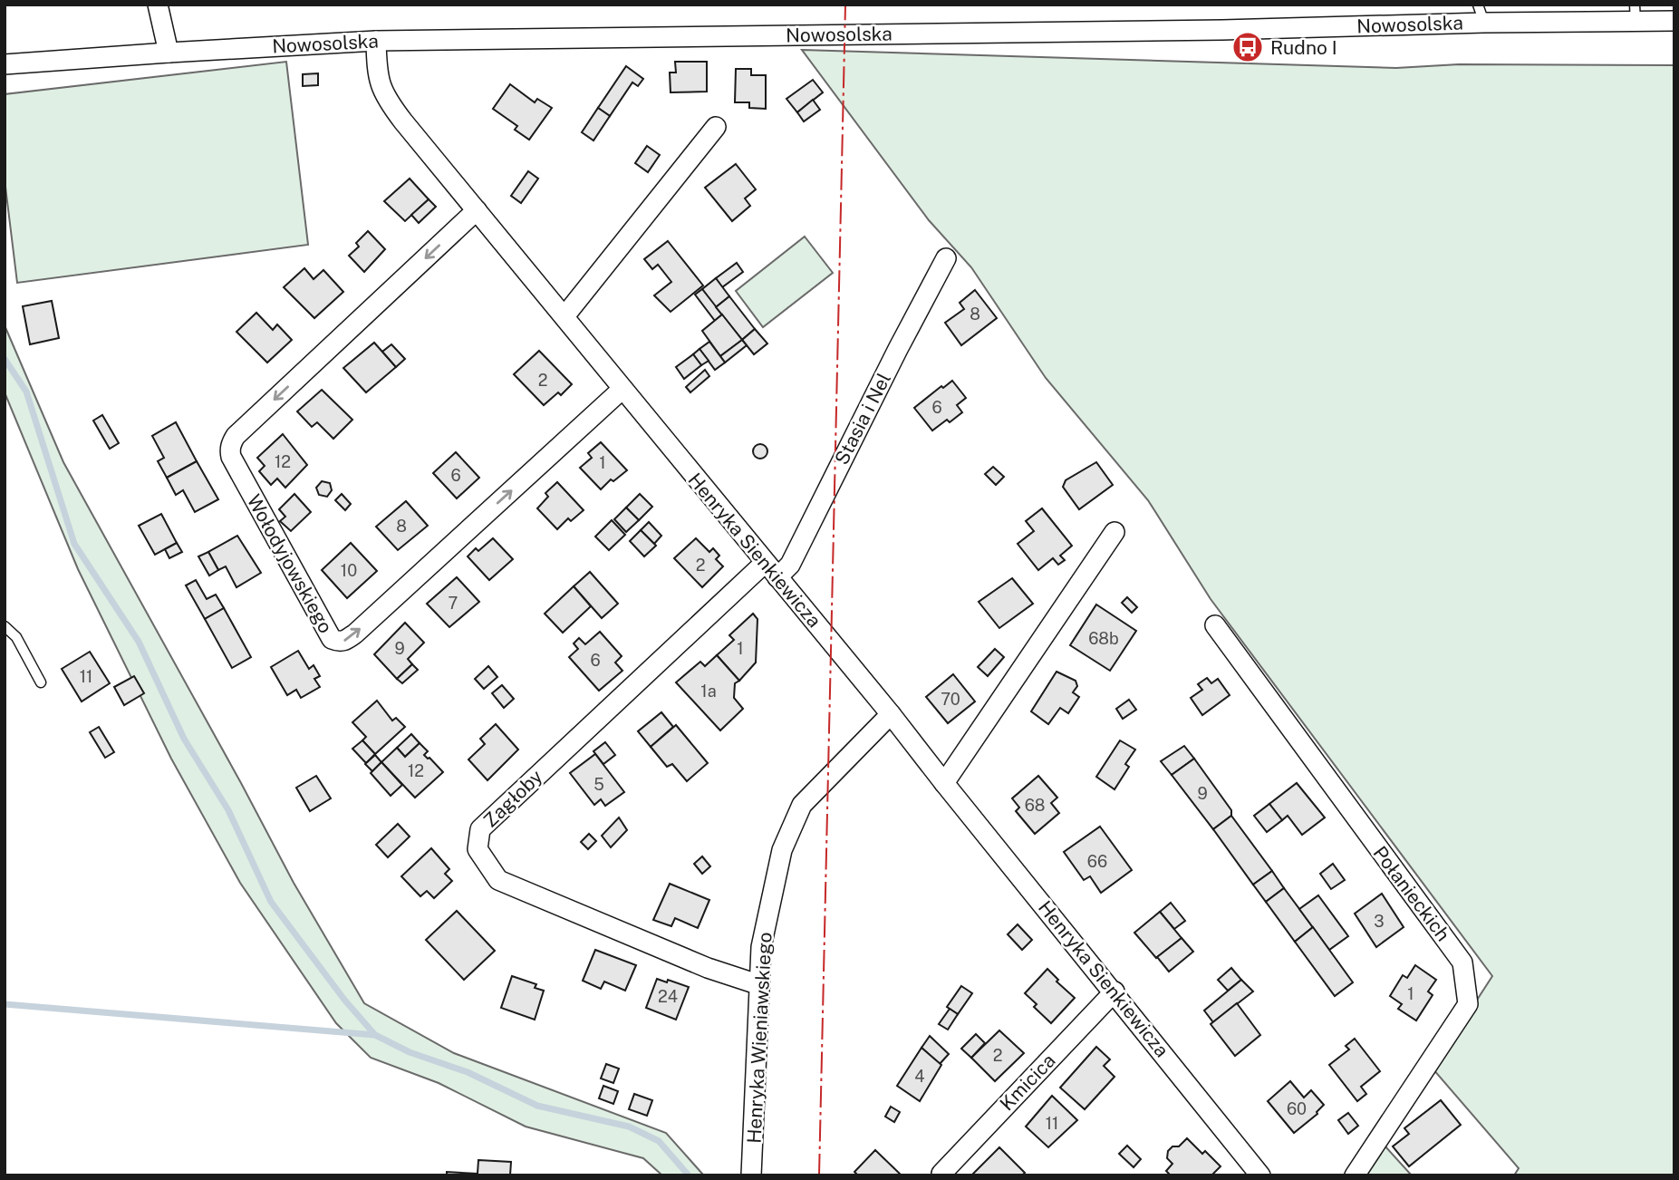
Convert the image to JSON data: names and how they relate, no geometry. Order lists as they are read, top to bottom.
{
  "streets": {
    "street": [
      "Nowosolska",
      "Stasia i Nel",
      "Henryka Sienkiewicza",
      "Wołodyjowskiego",
      "Zagłoby",
      "Połanieckich",
      "Henryka Wieniawskiego",
      "Kmicica"
    ]
  },
  "crossings": [
    ["Nowosolska", "Henryka Sienkiewicza"],
    ["Stasia i Nel", "Henryka Sienkiewicza"],
    ["Stasia i Nel", "Zagłoby"],
    ["Henryka Sienkiewicza", "Wołodyjowskiego"],
    ["Henryka Sienkiewicza", "Zagłoby"],
    ["Henryka Sienkiewicza", "Henryka Wieniawskiego"],
    ["Henryka Sienkiewicza", "Kmicica"],
    ["Zagłoby", "Henryka Wieniawskiego"]
  ],
  "places": {
    "bus stop": ["Rudno I"]
  },
  "house_numbers": [
    "8",
    "2",
    "6",
    "12",
    "1",
    "6",
    "8",
    "2",
    "10",
    "7",
    "68b",
    "9",
    "1",
    "6",
    "11",
    "1a",
    "70",
    "12",
    "5",
    "9",
    "68",
    "66",
    "3",
    "1",
    "24",
    "2",
    "4",
    "60",
    "11"
  ]
}
